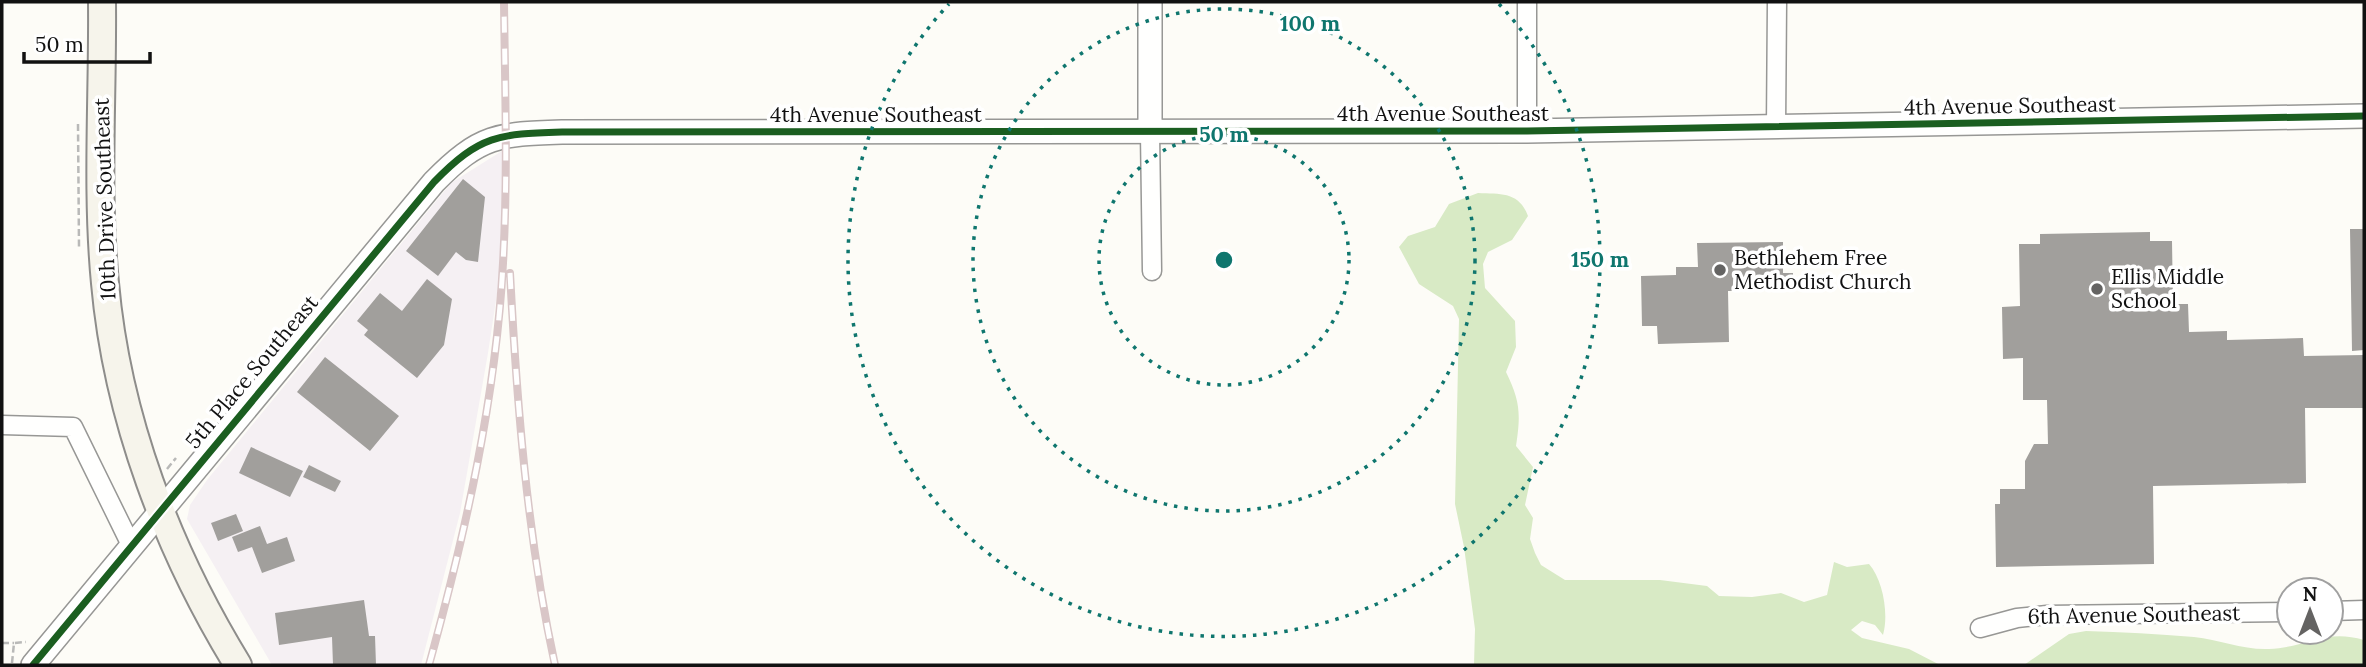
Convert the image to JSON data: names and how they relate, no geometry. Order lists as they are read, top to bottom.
{
  "streets": {
    "main road": ["10th Drive Southeast"],
    "street": ["4th Avenue Southeast", "5th Place Southeast", "6th Avenue Southeast"]
  },
  "crossings": [
    ["4th Avenue Southeast", "5th Place Southeast"],
    ["10th Drive Southeast", "5th Place Southeast"]
  ],
  "places": ["Bethlehem Free Methodist Church", "Ellis Middle School"],
  "scale_bar": "50 m",
  "north": "top",
  "rings": ["100 m", "50 m", "150 m"]
}
